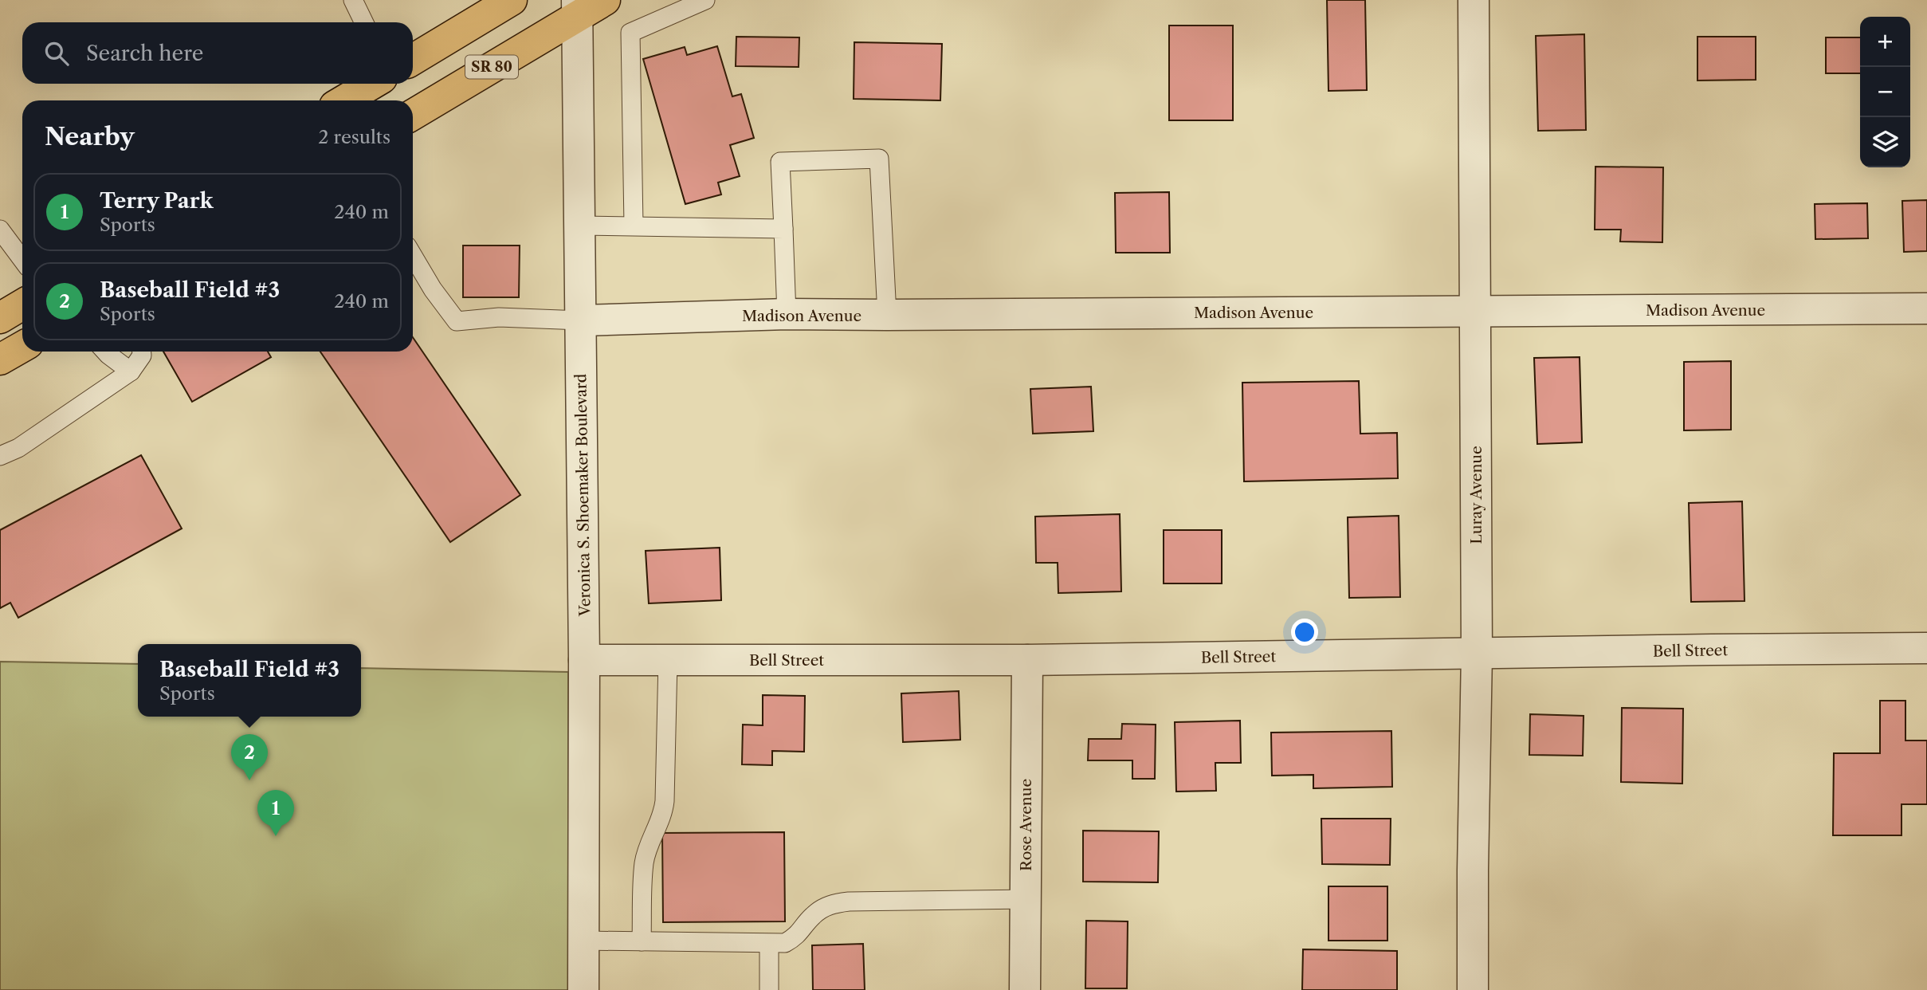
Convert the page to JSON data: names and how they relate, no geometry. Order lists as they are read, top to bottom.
{
  "streets": {
    "main road": ["SR 80"],
    "street": [
      "Madison Avenue",
      "Veronica S. Shoemaker Boulevard",
      "Luray Avenue",
      "Bell Street",
      "Rose Avenue"
    ]
  },
  "crossings": [
    ["SR 80", "Veronica S. Shoemaker Boulevard"],
    ["Madison Avenue", "Veronica S. Shoemaker Boulevard"],
    ["Madison Avenue", "Luray Avenue"],
    ["Veronica S. Shoemaker Boulevard", "Bell Street"],
    ["Luray Avenue", "Bell Street"],
    ["Bell Street", "Rose Avenue"]
  ],
  "page": {
    "map_buttons": ["+", "−"],
    "search": "Search here",
    "heading": ["Nearby", "2 results"],
    "list": [
      {
        "mark": "1",
        "name": "Terry Park",
        "note": "Sports",
        "value": "240 m"
      },
      {
        "mark": "2",
        "name": "Baseball Field #3",
        "note": "Sports",
        "value": "240 m"
      }
    ],
    "popup": ["Baseball Field #3", "Sports"],
    "pins": ["2", "1"]
  }
}
